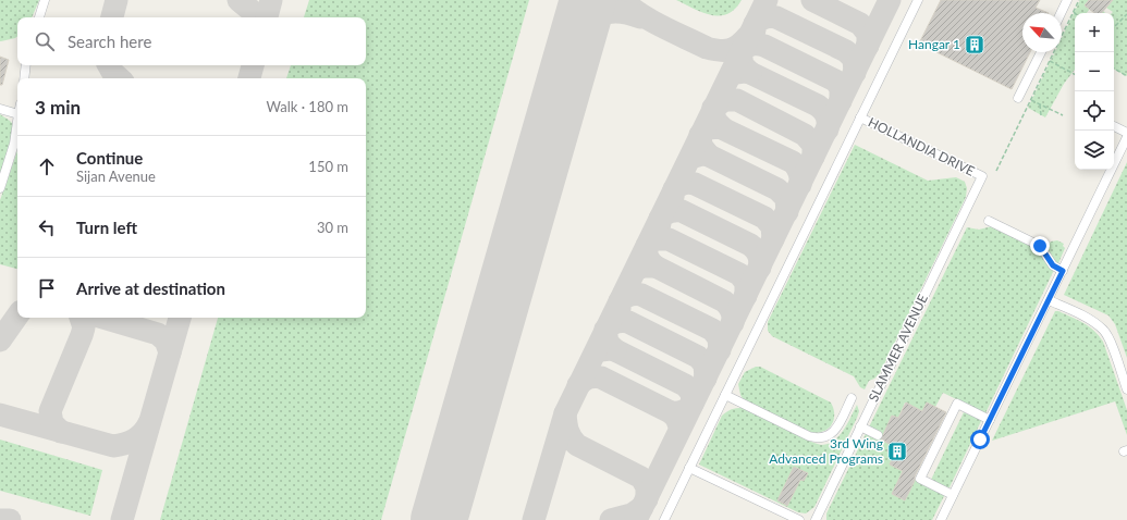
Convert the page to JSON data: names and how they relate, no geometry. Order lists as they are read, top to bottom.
{
  "streets": {
    "street": ["HOLLANDIA DRIVE", "SLAMMER AVENUE"]
  },
  "crossings": [
    ["HOLLANDIA DRIVE", "SLAMMER AVENUE"]
  ],
  "places": {
    "building": ["Hangar 1", "3rd Wing Advanced Programs"]
  },
  "north": "top left",
  "page": {
    "map_buttons": ["+", "−"],
    "search": "Search here",
    "heading": ["3 min", "Walk · 180 m"],
    "list": [
      ["Continue", "Sijan Avenue", "150 m"],
      ["Turn left", "30 m"],
      "Arrive at destination"
    ]
  }
}
